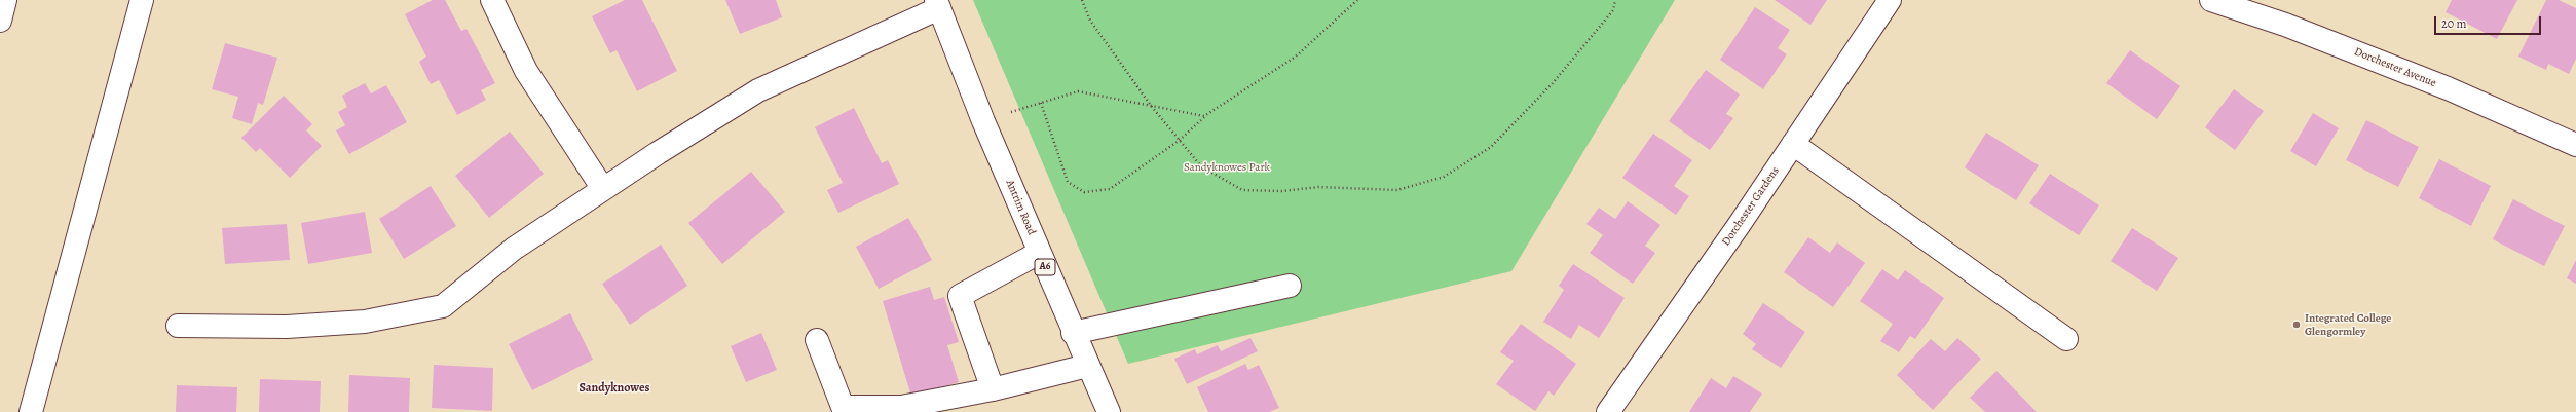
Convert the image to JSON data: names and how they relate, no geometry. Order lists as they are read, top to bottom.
{
  "streets": {
    "main road": [
      "Dorchester Avenue",
      "Dorchester Gardens",
      "Antrim Road",
      "A6"
    ]
  },
  "districts": ["Sandyknowes"],
  "parks": ["Sandyknowes Park"],
  "places": ["Integrated College Glengormley"],
  "scale_bar": "20 m"
}
